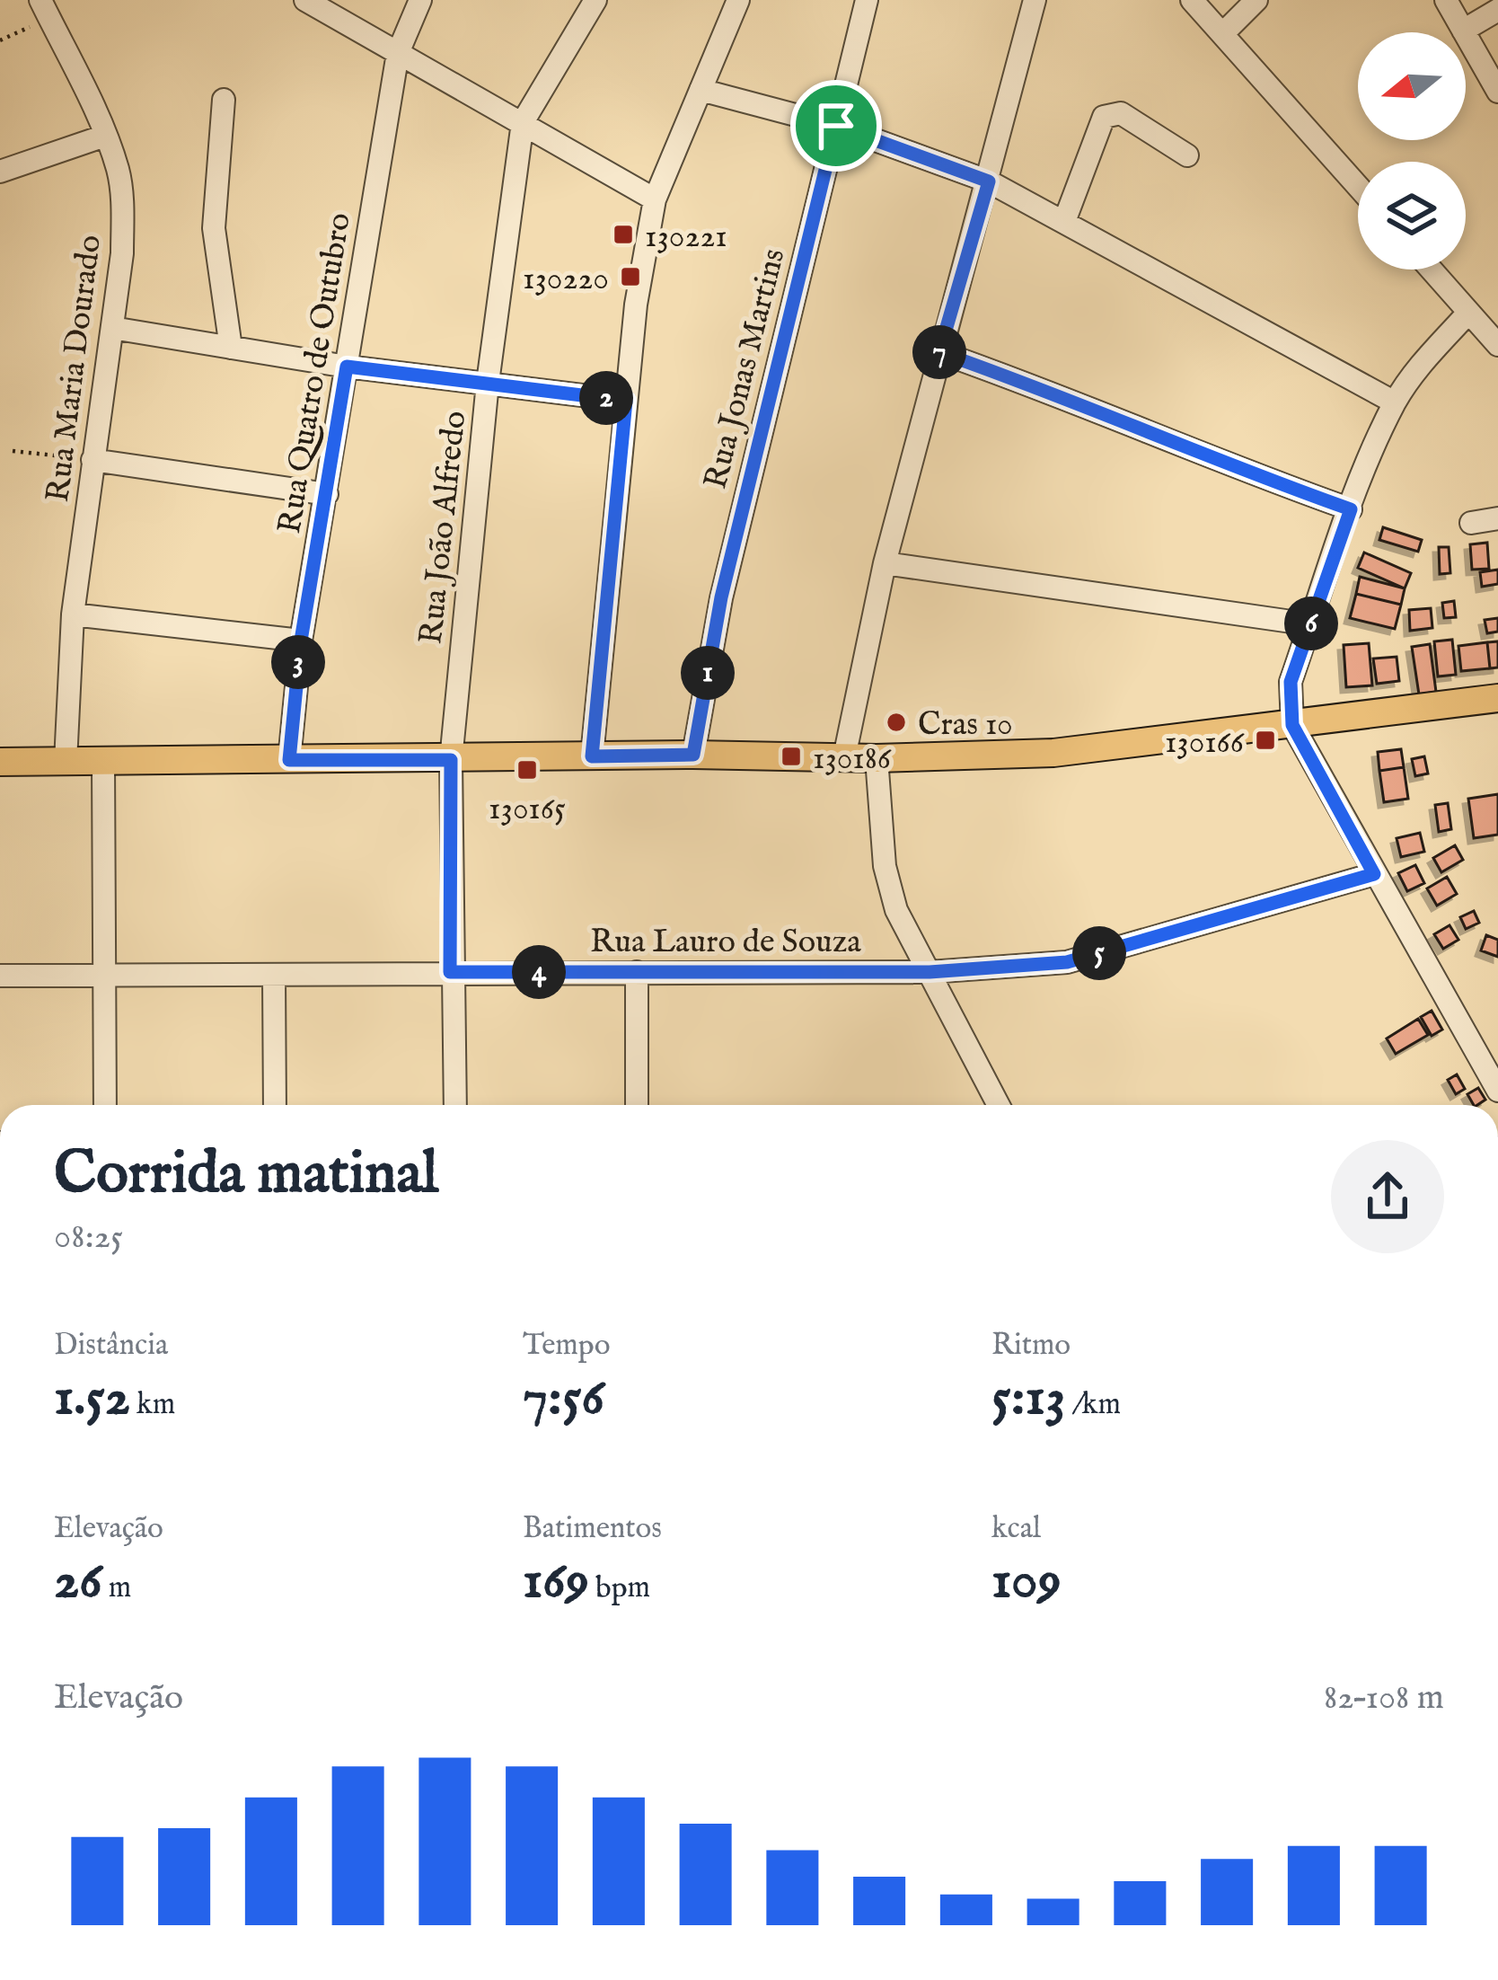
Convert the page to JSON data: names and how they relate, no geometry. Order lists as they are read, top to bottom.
{
  "streets": {
    "street": [
      "Rua Maria Dourado",
      "Rua Jonas Martins",
      "Rua Quatro de Outubro",
      "Rua João Alfredo",
      "Rua Lauro de Souza"
    ]
  },
  "crossings": [
    ["Rua João Alfredo", "Rua Lauro de Souza"]
  ],
  "places": {
    "transit": [
      "130221",
      "130220",
      "130166",
      "130186",
      "130165"
    ],
    "other": ["Cras 10"]
  },
  "north": "left",
  "page": {
    "pins": [
      "7",
      "2",
      "6",
      "3",
      "1",
      "5",
      "4"
    ],
    "heading": ["Corrida matinal", "08:25"],
    "stats": [
      ["Distância", "1.52 km"],
      ["Tempo", "7:56"],
      ["Ritmo", "5:13 /km"],
      ["Elevação", "26 m"],
      ["Batimentos", "169 bpm"],
      ["kcal", "109"]
    ],
    "chart": ["Elevação", "82–108 m"]
  }
}
